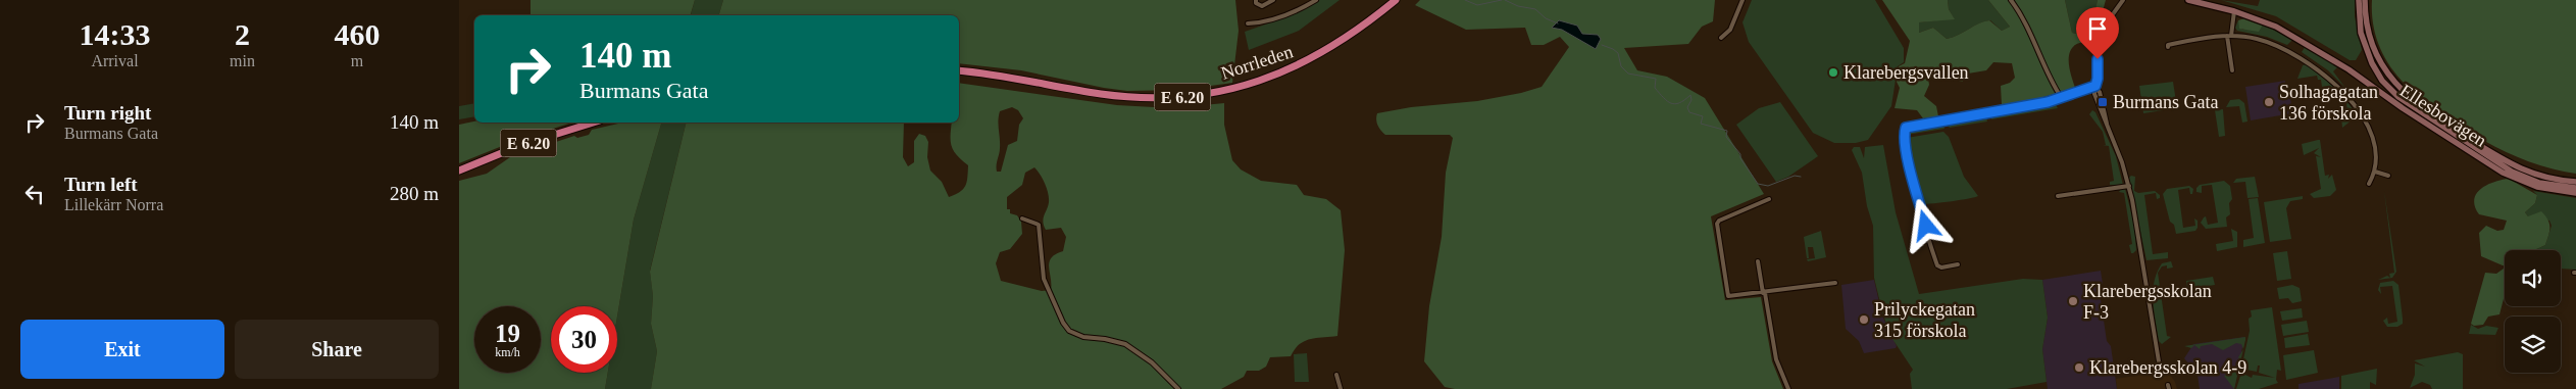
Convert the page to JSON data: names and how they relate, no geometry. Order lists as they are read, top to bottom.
{
  "streets": {
    "highway": ["Norrleden", "E 6.20"],
    "main road": ["Ellesbovägen"]
  },
  "places": {
    "other": [
      "Klarebergsvallen",
      "Solhagagatan 136 förskola",
      "Klarebergsskolan F-3",
      "Prilyckegatan 315 förskola",
      "Klarebergsskolan 4-9"
    ],
    "transit": ["Burmans Gata"]
  },
  "page": {
    "eta": [
      "14:33",
      "Arrival",
      "2",
      "min",
      "460",
      "m"
    ],
    "turn": ["140 m", "Burmans Gata"],
    "list": [
      {
        "name": "Turn right",
        "note": "Burmans Gata",
        "value": "140 m"
      },
      {
        "name": "Turn left",
        "note": "Lillekärr Norra",
        "value": "280 m"
      }
    ],
    "speed": "19 km/h",
    "limit": "30",
    "buttons": ["Exit", "Share"]
  }
}
